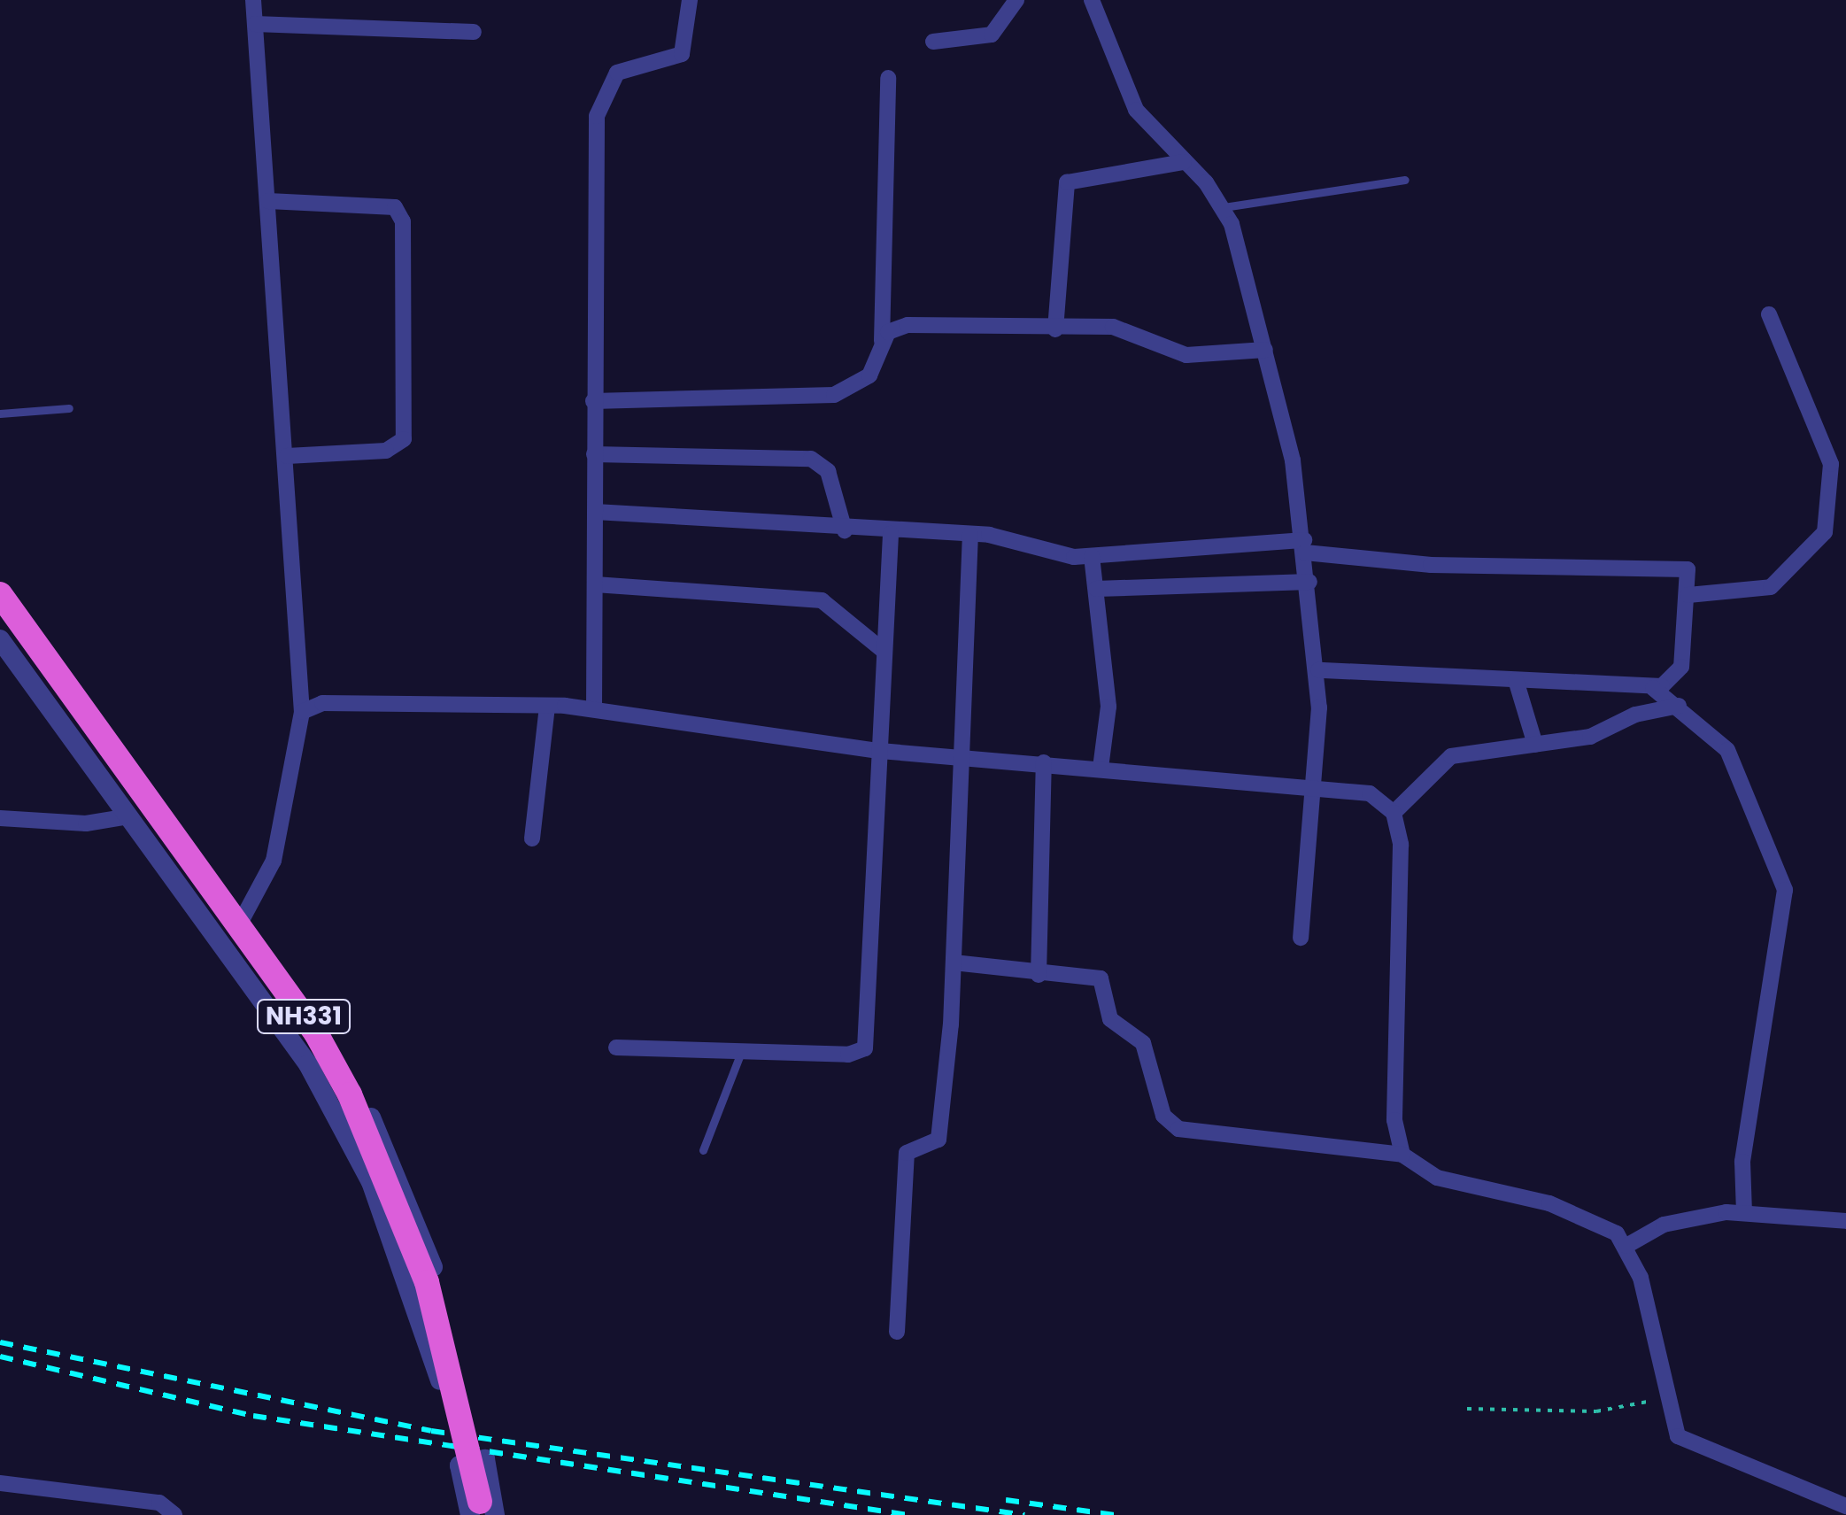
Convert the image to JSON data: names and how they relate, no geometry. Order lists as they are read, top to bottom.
{
  "streets": {
    "highway": ["NH331"]
  }
}
